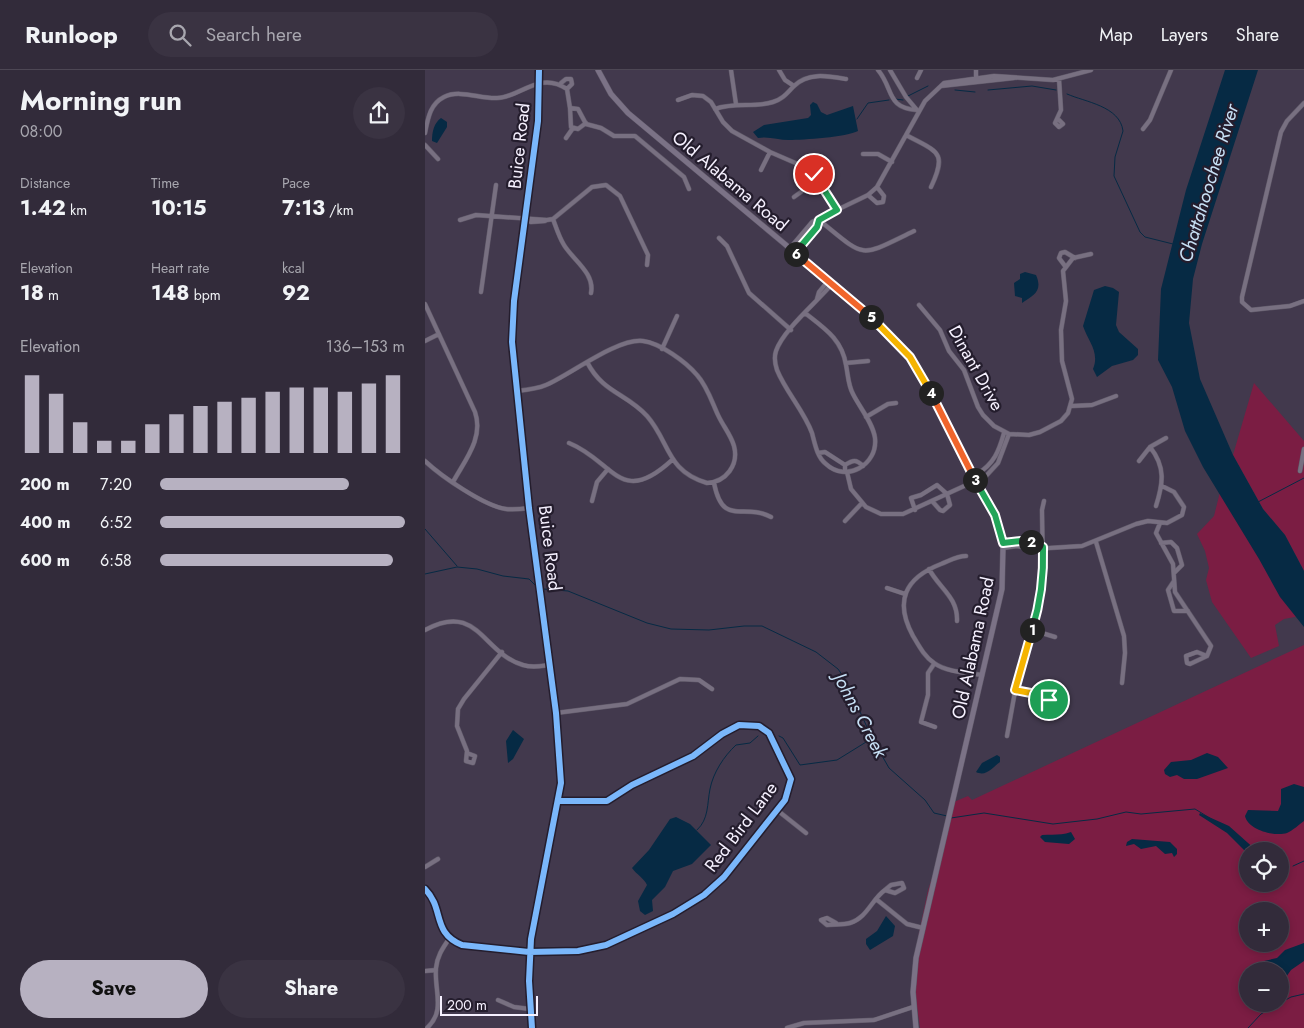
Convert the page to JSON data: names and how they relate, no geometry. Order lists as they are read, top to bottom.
{
  "streets": {
    "main road": ["Buice Road", "Old Alabama Road"],
    "street": ["Dinant Drive", "Red Bird Lane"]
  },
  "crossings": [
    ["Buice Road", "Red Bird Lane"]
  ],
  "water": ["Chattahoochee River", "Johns Creek"],
  "scale_bar": "200 m",
  "page": {
    "header": "Runloop",
    "search": "Search here",
    "nav": ["Map", "Layers", "Share"],
    "heading": ["Morning run", "08:00"],
    "stats": [
      ["Distance", "1.42 km"],
      ["Time", "10:15"],
      ["Pace", "7:13 /km"],
      ["Elevation", "18 m"],
      ["Heart rate", "148 bpm"],
      ["kcal", "92"]
    ],
    "pins": [
      "6",
      "5",
      "4",
      "3",
      "2",
      "1"
    ],
    "chart": ["Elevation", "136–153 m"],
    "list": [
      {
        "name": "200 m",
        "note": "7:20"
      },
      {
        "name": "400 m",
        "note": "6:52"
      },
      {
        "name": "600 m",
        "note": "6:58"
      }
    ],
    "map_buttons": ["+", "−"],
    "buttons": ["Save", "Share"],
    "scale": "200 m"
  }
}
